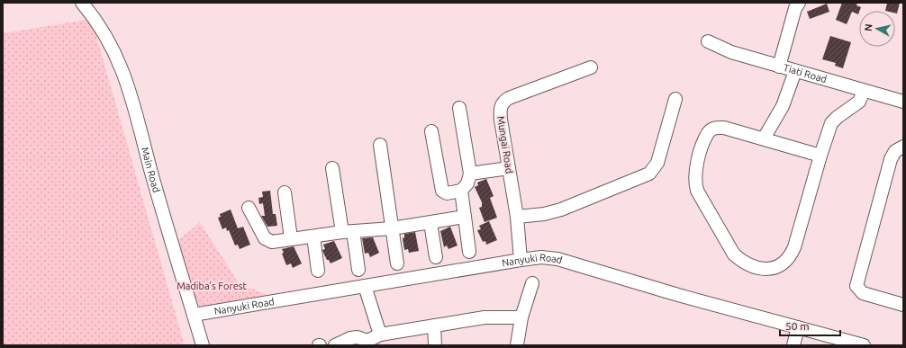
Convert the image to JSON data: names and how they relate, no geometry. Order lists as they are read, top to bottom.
{
  "streets": {
    "street": [
      "Tiati Road",
      "Mungai Road",
      "Main Road",
      "Nanyuki Road"
    ]
  },
  "crossings": [
    ["Mungai Road", "Nanyuki Road"],
    ["Main Road", "Nanyuki Road"]
  ],
  "parks": ["Madiba's Forest"],
  "scale_bar": "50 m",
  "north": "left"
}
